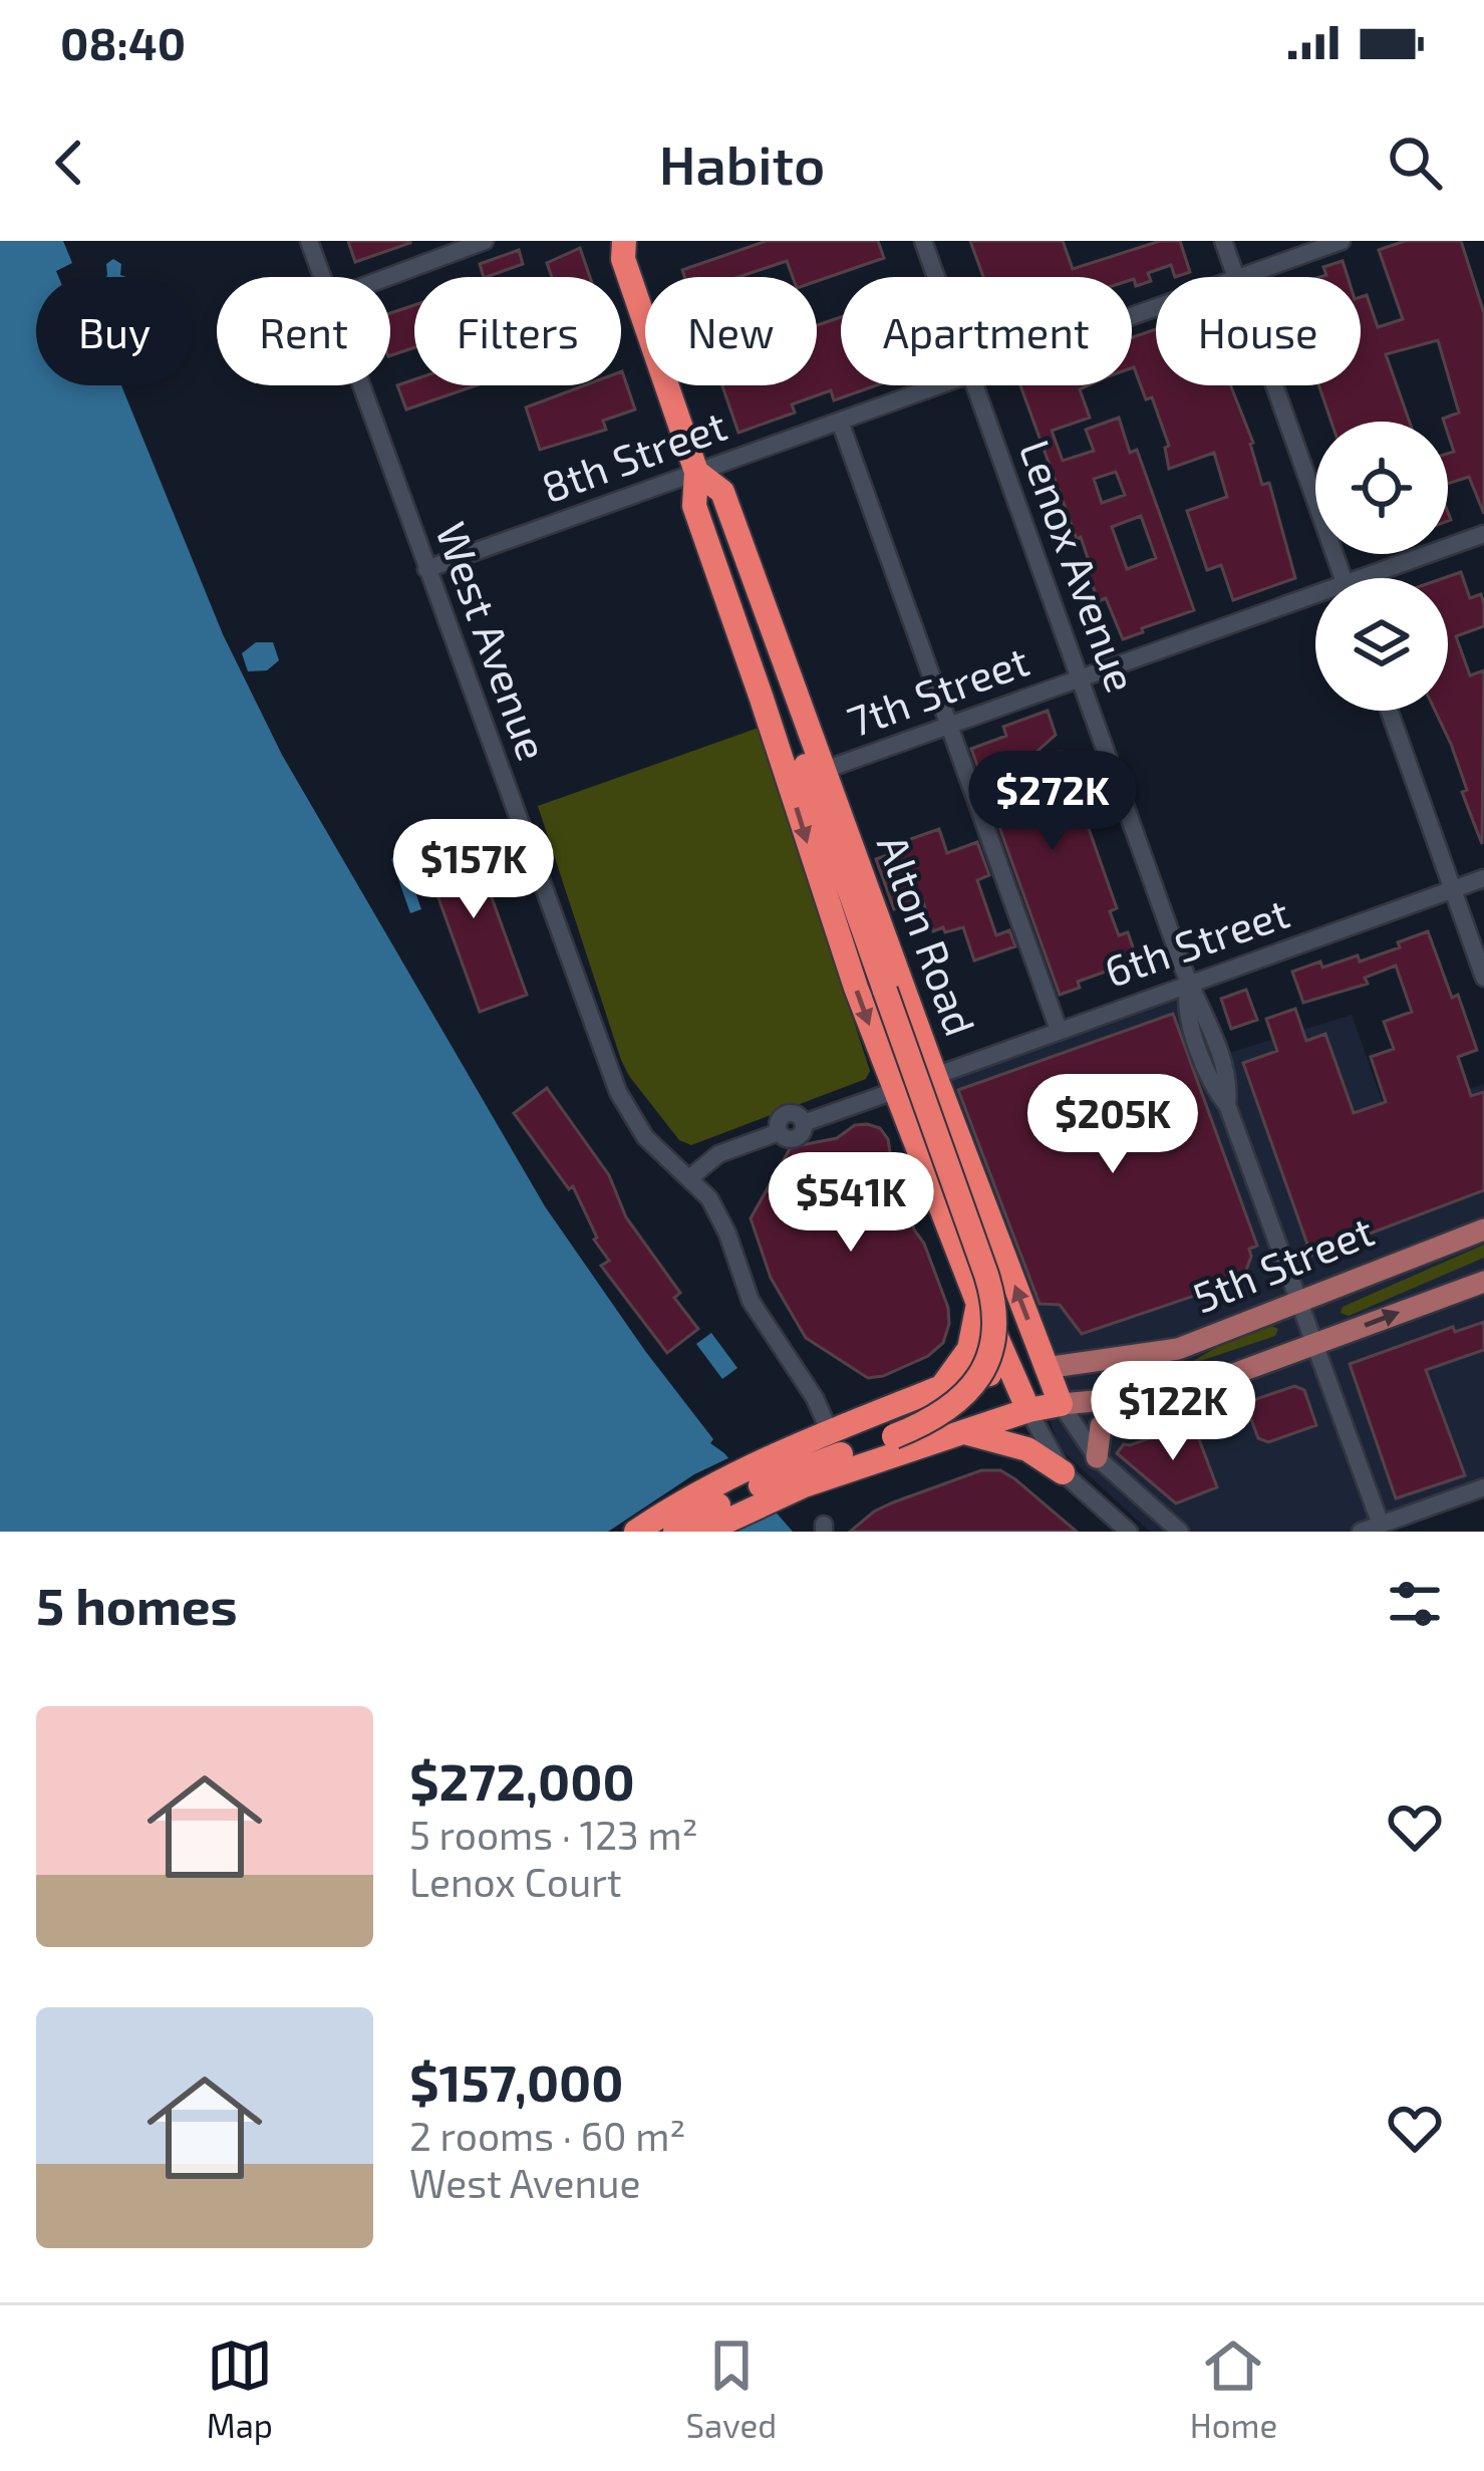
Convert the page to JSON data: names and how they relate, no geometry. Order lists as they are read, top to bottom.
{
  "streets": {
    "highway": ["Alton Road", "5th Street"],
    "street": [
      "8th Street",
      "Lenox Avenue",
      "West Avenue",
      "7th Street",
      "6th Street"
    ]
  },
  "crossings": [
    ["8th Street", "West Avenue"],
    ["8th Street", "Alton Road"],
    ["Lenox Avenue", "7th Street"],
    ["Lenox Avenue", "6th Street"],
    ["Lenox Avenue", "5th Street"],
    ["West Avenue", "5th Street"],
    ["7th Street", "Alton Road"],
    ["Alton Road", "6th Street"],
    ["Alton Road", "5th Street"]
  ],
  "page": {
    "status": "08:40",
    "header": "Habito",
    "chip": [
      "Buy",
      "Rent",
      "Filters",
      "New",
      "Apartment",
      "House"
    ],
    "price": [
      "$272K",
      "$157K",
      "$205K",
      "$541K",
      "$122K"
    ],
    "heading": "5 homes",
    "list": [
      {
        "name": "$272,000",
        "note": "5 rooms · 123 m² · Lenox Court"
      },
      {
        "name": "$157,000",
        "note": "2 rooms · 60 m² · West Avenue"
      }
    ],
    "tabs": ["Map", "Saved", "Home"]
  }
}
